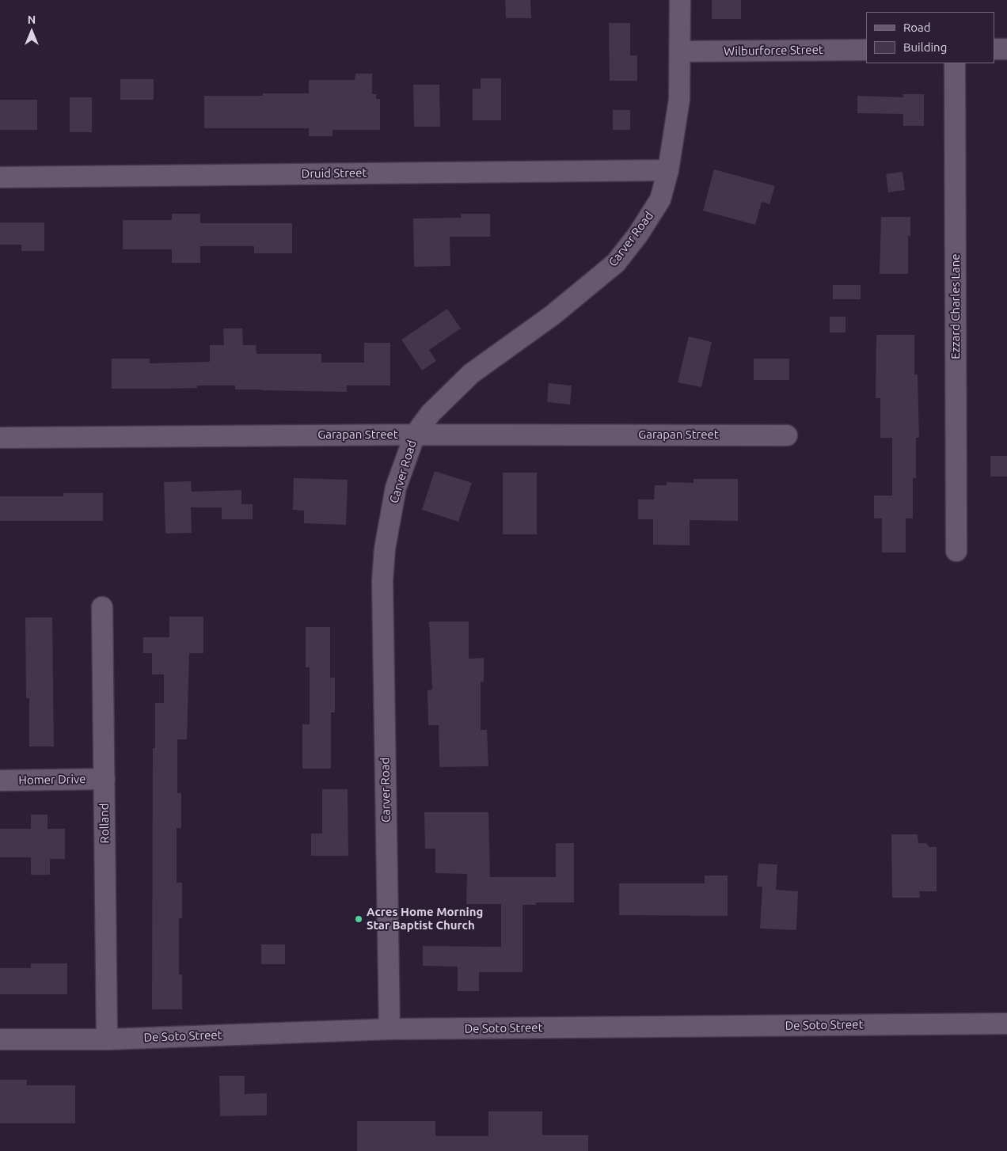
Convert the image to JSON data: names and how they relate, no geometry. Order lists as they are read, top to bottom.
{
  "streets": {
    "street": [
      "Wilburforce Street",
      "Druid Street",
      "Carver Road",
      "Ezzard Charles Lane",
      "Garapan Street",
      "Homer Drive",
      "Rolland",
      "De Soto Street"
    ]
  },
  "crossings": [
    ["Wilburforce Street", "Carver Road"],
    ["Druid Street", "Carver Road"],
    ["Carver Road", "Garapan Street"],
    ["Carver Road", "De Soto Street"],
    ["Homer Drive", "Rolland"],
    ["Rolland", "De Soto Street"]
  ],
  "places": ["Acres Home Morning Star Baptist Church"],
  "legend": ["Road", "Building"],
  "north": "top"
}
